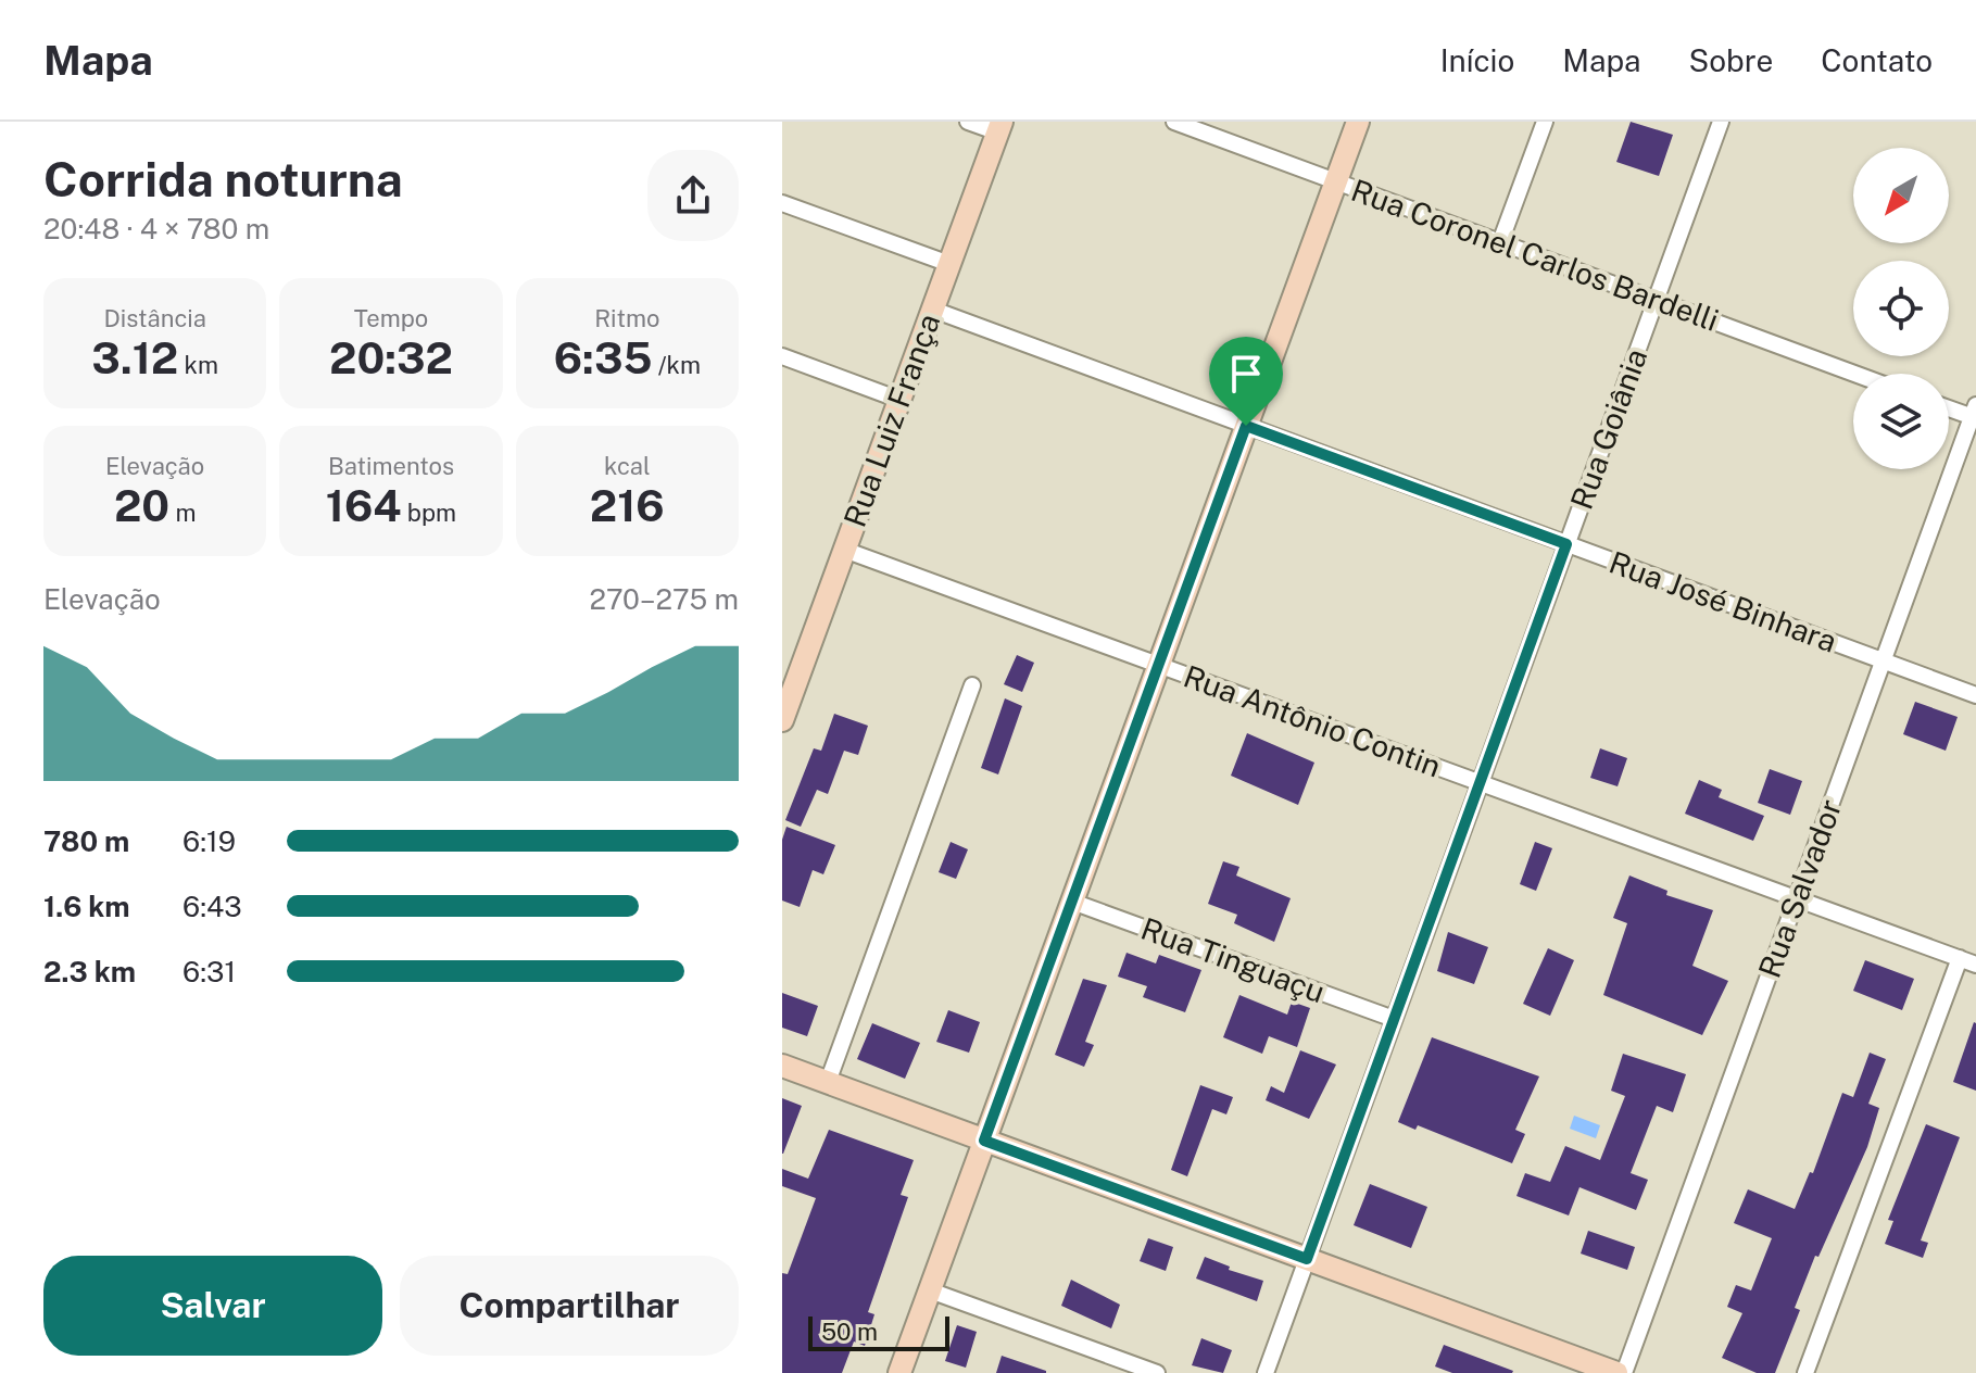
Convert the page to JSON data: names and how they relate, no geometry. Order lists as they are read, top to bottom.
{
  "streets": {
    "main road": ["Rua Luiz França"],
    "street": [
      "Rua Coronel Carlos Bardelli",
      "Rua Goiânia",
      "Rua José Binhara",
      "Rua Antônio Contin",
      "Rua Salvador",
      "Rua Tinguaçu"
    ]
  },
  "crossings": [
    ["Rua Coronel Carlos Bardelli", "Rua Goiânia"],
    ["Rua Luiz França", "Rua José Binhara"],
    ["Rua Luiz França", "Rua Antônio Contin"],
    ["Rua Goiânia", "Rua José Binhara"],
    ["Rua Goiânia", "Rua Antônio Contin"],
    ["Rua Goiânia", "Rua Tinguaçu"],
    ["Rua José Binhara", "Rua Salvador"],
    ["Rua Antônio Contin", "Rua Salvador"]
  ],
  "scale_bar": "50 m",
  "north": "bottom left",
  "page": {
    "header": "Mapa",
    "nav": [
      "Início",
      "Mapa",
      "Sobre",
      "Contato"
    ],
    "heading": ["Corrida noturna", "20:48 · 4 × 780 m"],
    "stats": [
      ["Distância", "3.12 km"],
      ["Tempo", "20:32"],
      ["Ritmo", "6:35 /km"],
      ["Elevação", "20 m"],
      ["Batimentos", "164 bpm"],
      ["kcal", "216"]
    ],
    "chart": ["Elevação", "270–275 m"],
    "list": [
      {
        "name": "780 m",
        "note": "6:19"
      },
      {
        "name": "1.6 km",
        "note": "6:43"
      },
      {
        "name": "2.3 km",
        "note": "6:31"
      }
    ],
    "buttons": ["Salvar", "Compartilhar"],
    "scale": "50 m"
  }
}
